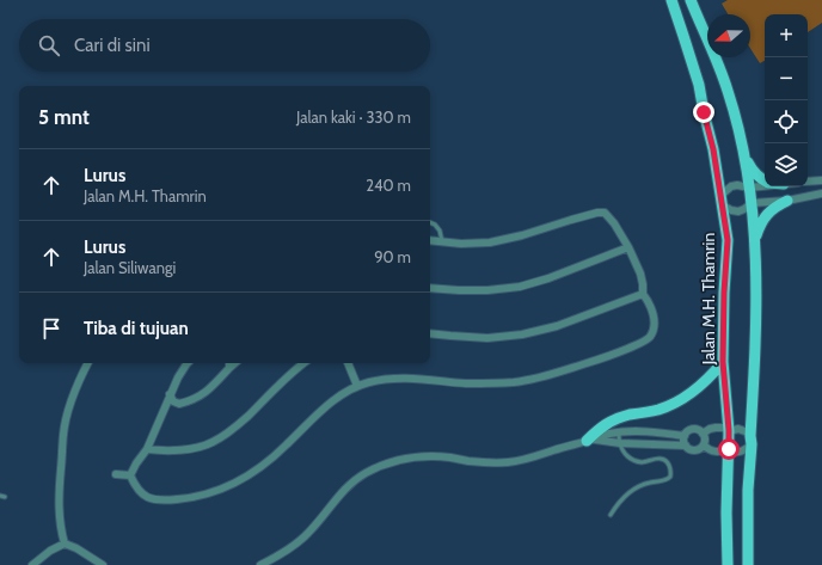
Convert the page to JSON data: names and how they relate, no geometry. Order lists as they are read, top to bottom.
{
  "streets": {
    "main road": ["Jalan M.H. Thamrin"]
  },
  "north": "left",
  "page": {
    "map_buttons": ["+", "−"],
    "search": "Cari di sini",
    "heading": ["5 mnt", "Jalan kaki · 330 m"],
    "list": [
      ["Lurus", "Jalan M.H. Thamrin", "240 m"],
      ["Lurus", "Jalan Siliwangi", "90 m"],
      "Tiba di tujuan"
    ]
  }
}
